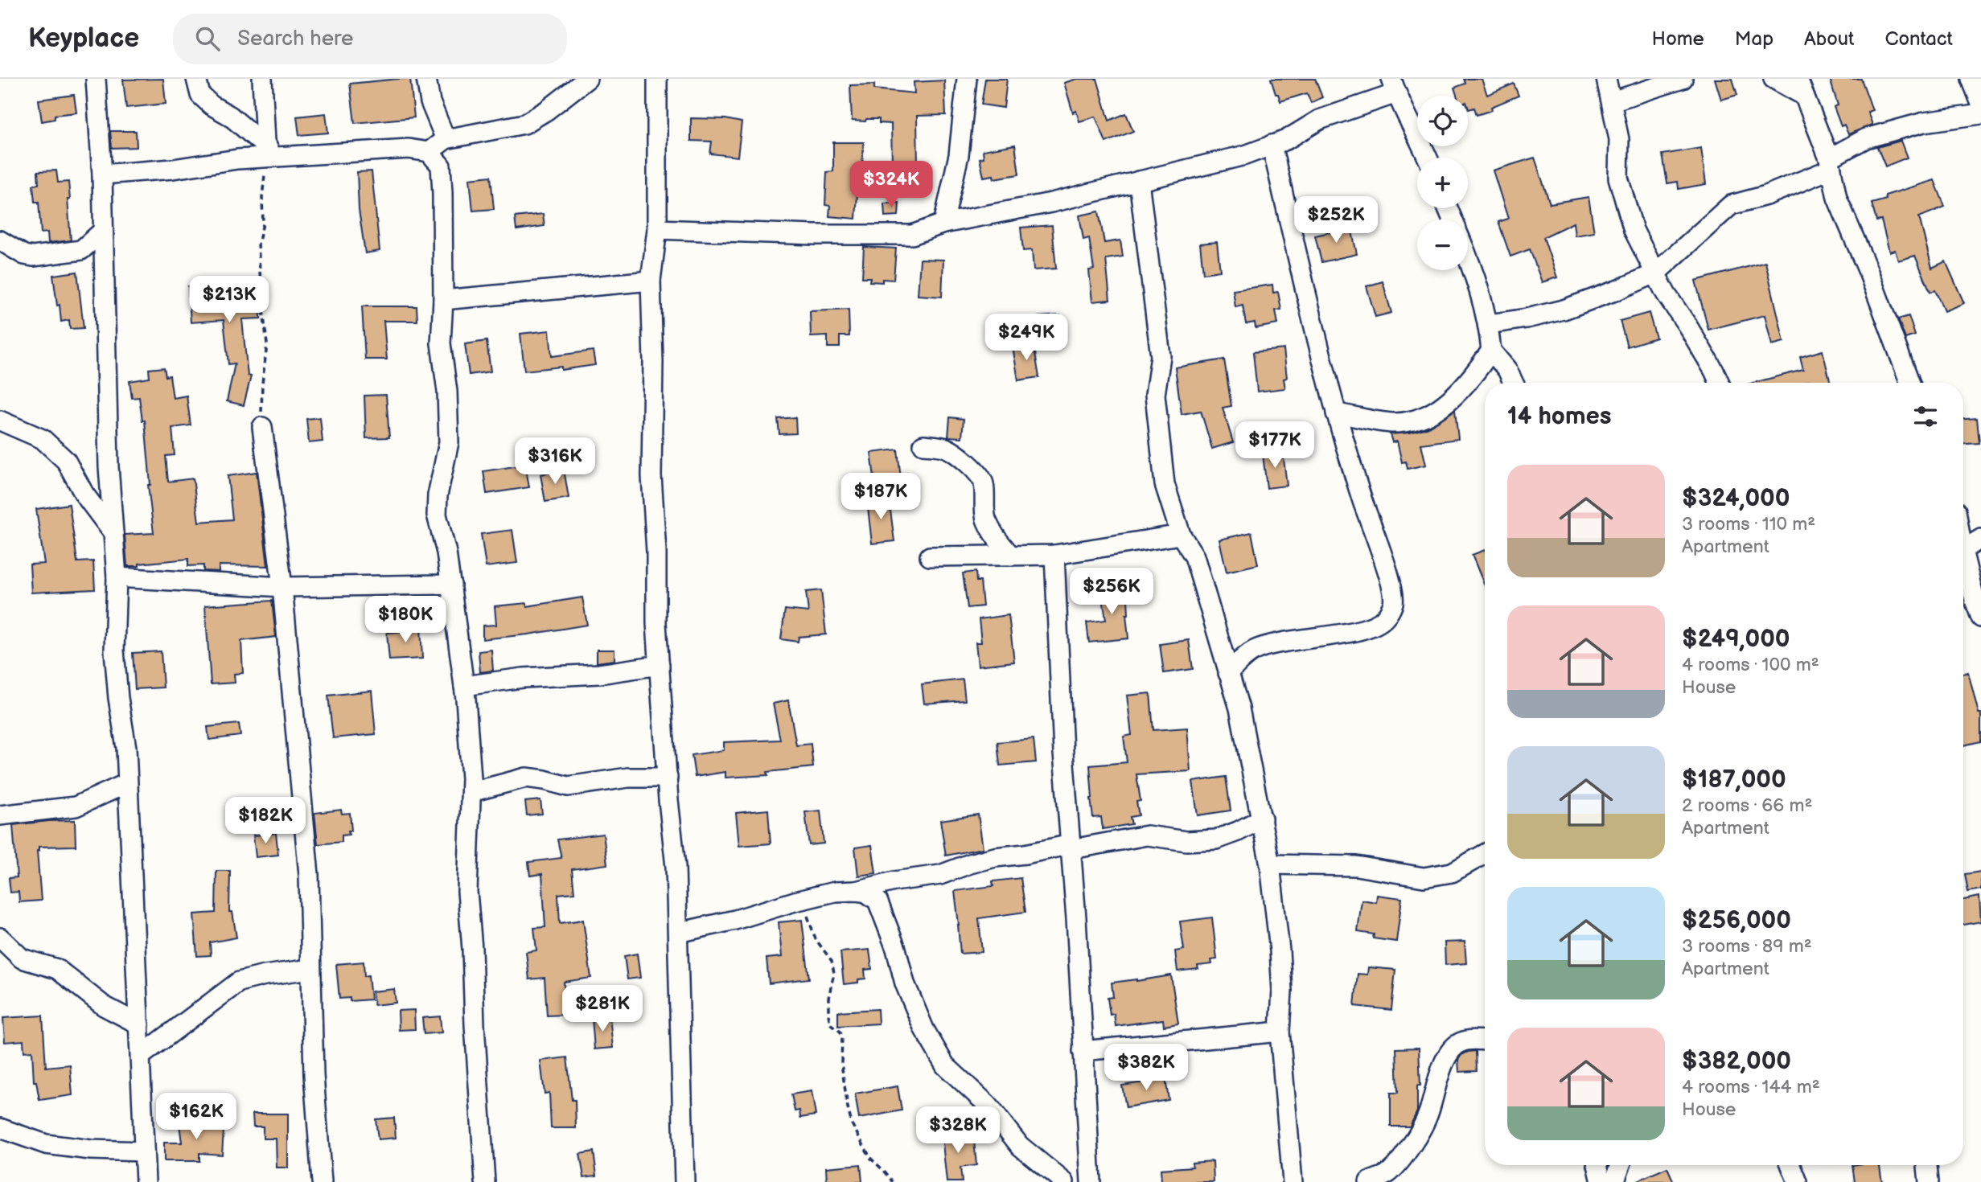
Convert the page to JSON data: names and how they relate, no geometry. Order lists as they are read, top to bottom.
{
  "page": {
    "header": "Keyplace",
    "search": "Search here",
    "nav": [
      "Home",
      "Map",
      "About",
      "Contact"
    ],
    "map_buttons": ["+", "−"],
    "price": [
      "$324K",
      "$252K",
      "$213K",
      "$249K",
      "$177K",
      "$316K",
      "$187K",
      "$256K",
      "$180K",
      "$182K",
      "$281K",
      "$382K",
      "$162K",
      "$328K"
    ],
    "heading": "14 homes",
    "list": [
      {
        "name": "$324,000",
        "note": "3 rooms · 110 m² · Apartment"
      },
      {
        "name": "$249,000",
        "note": "4 rooms · 100 m² · House"
      },
      {
        "name": "$187,000",
        "note": "2 rooms · 66 m² · Apartment"
      },
      {
        "name": "$256,000",
        "note": "3 rooms · 89 m² · Apartment"
      },
      {
        "name": "$382,000",
        "note": "4 rooms · 144 m² · House"
      }
    ]
  }
}
